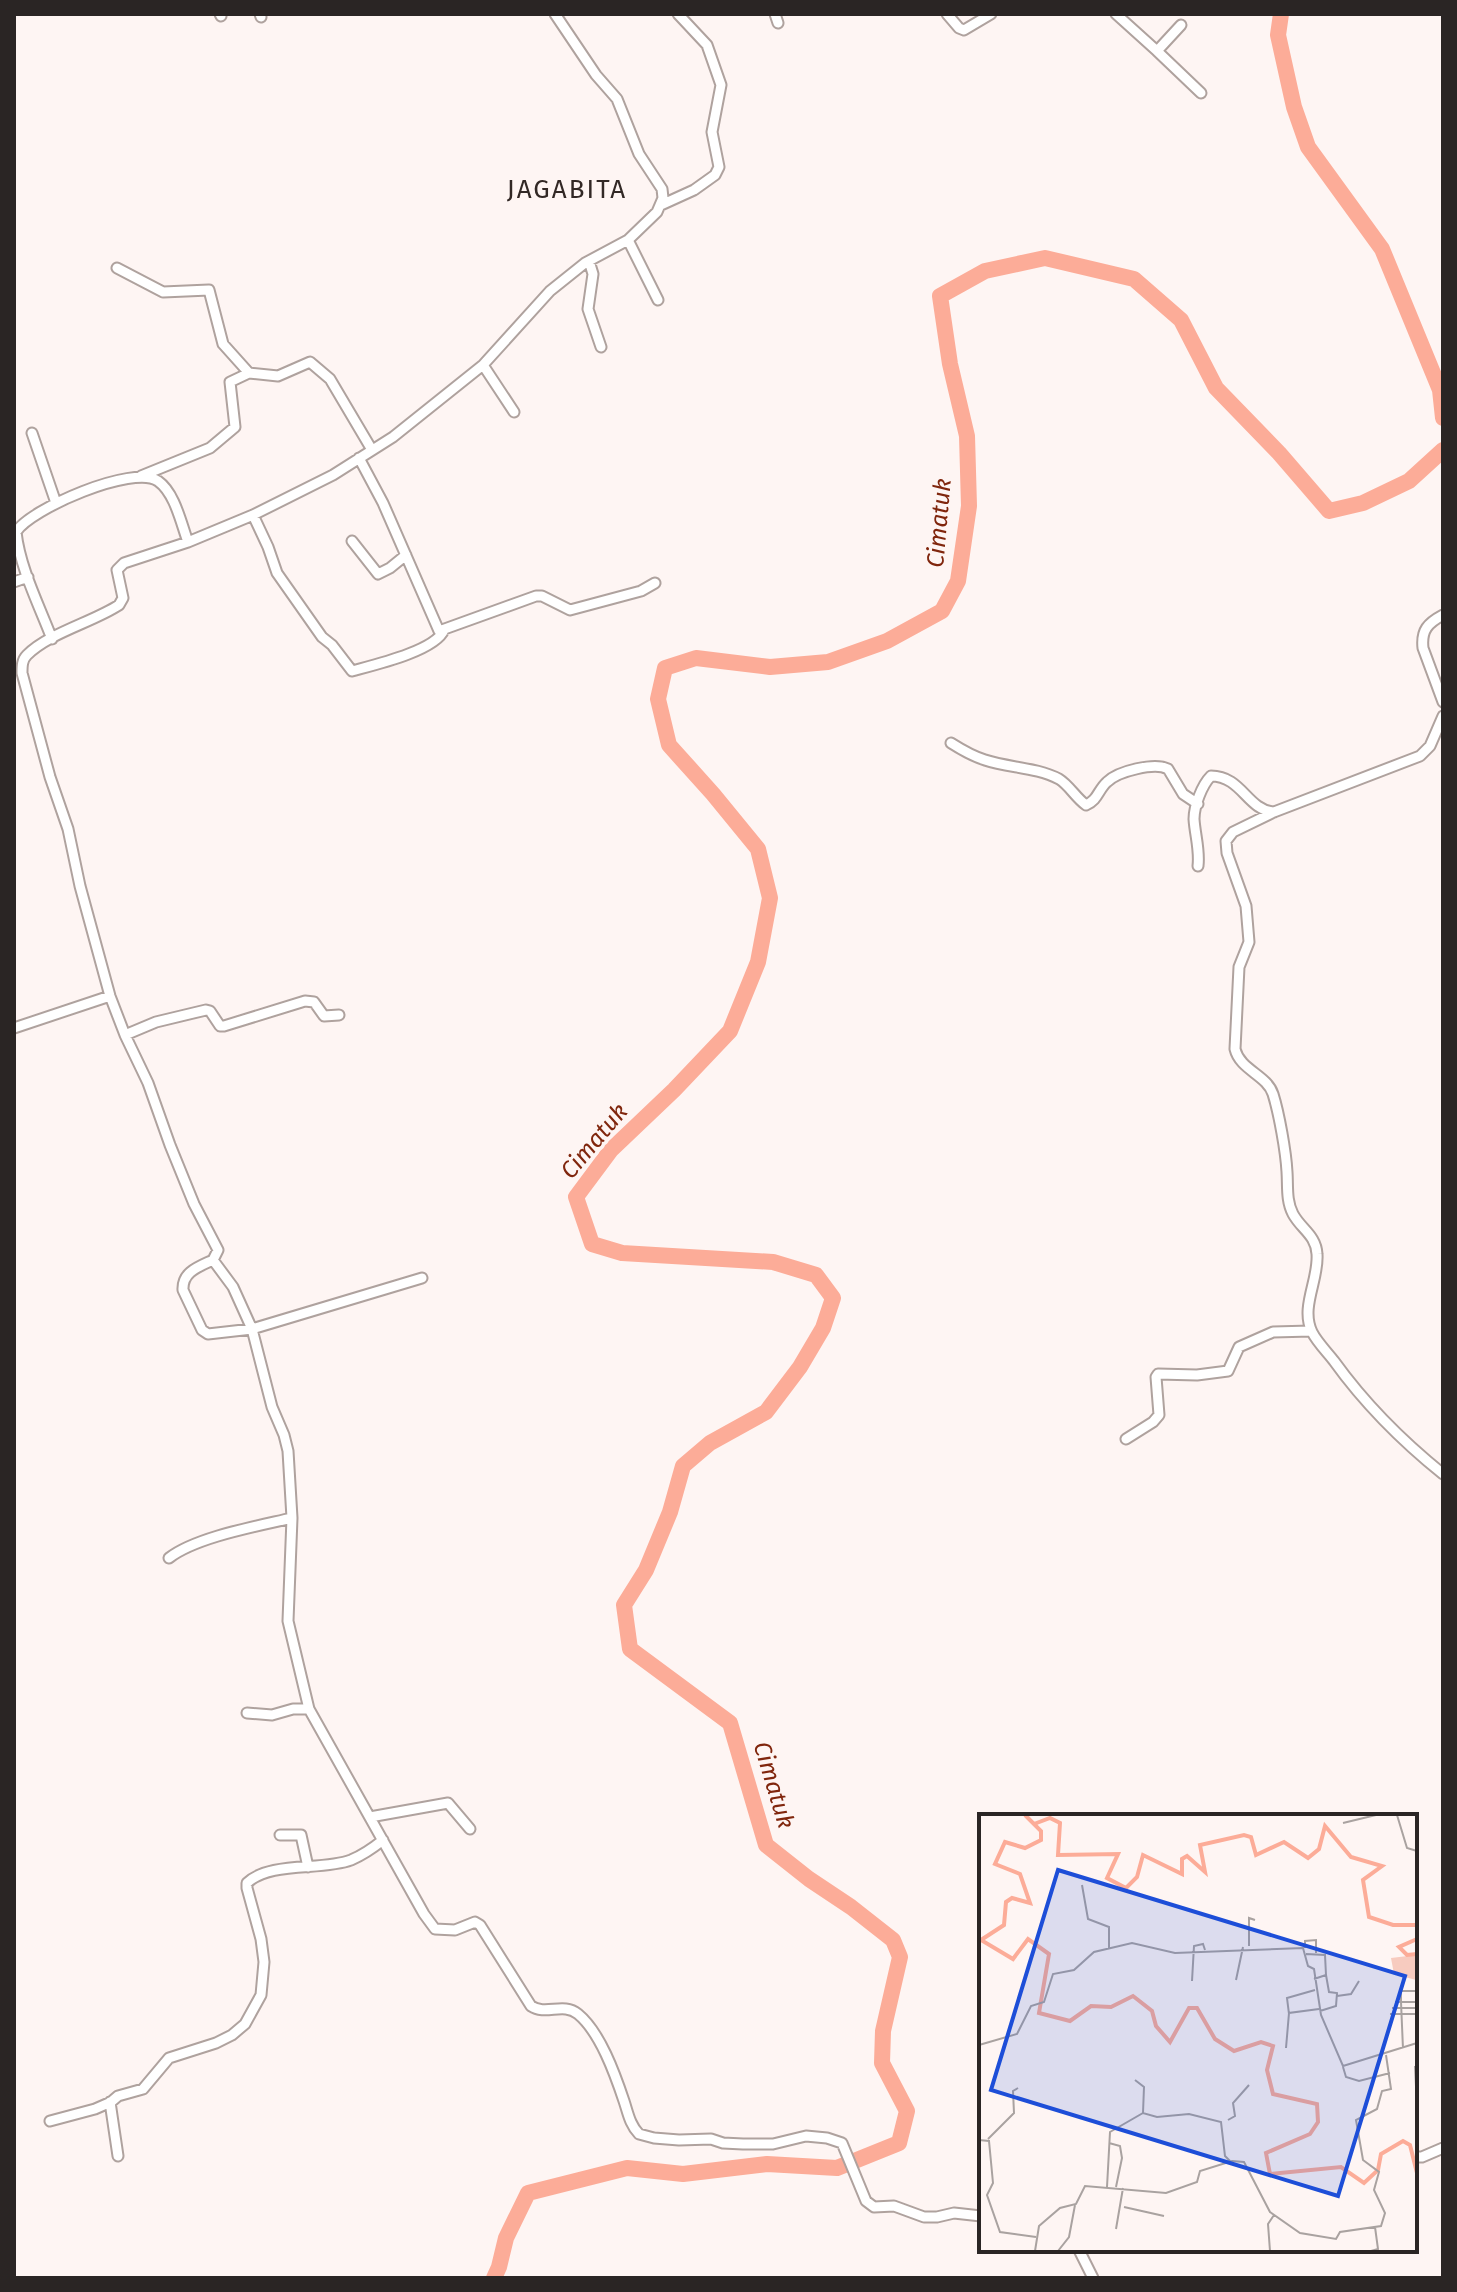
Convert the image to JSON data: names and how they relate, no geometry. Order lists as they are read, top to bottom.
{
  "districts": ["JAGABITA"],
  "water": ["Cimatuk"]
}
